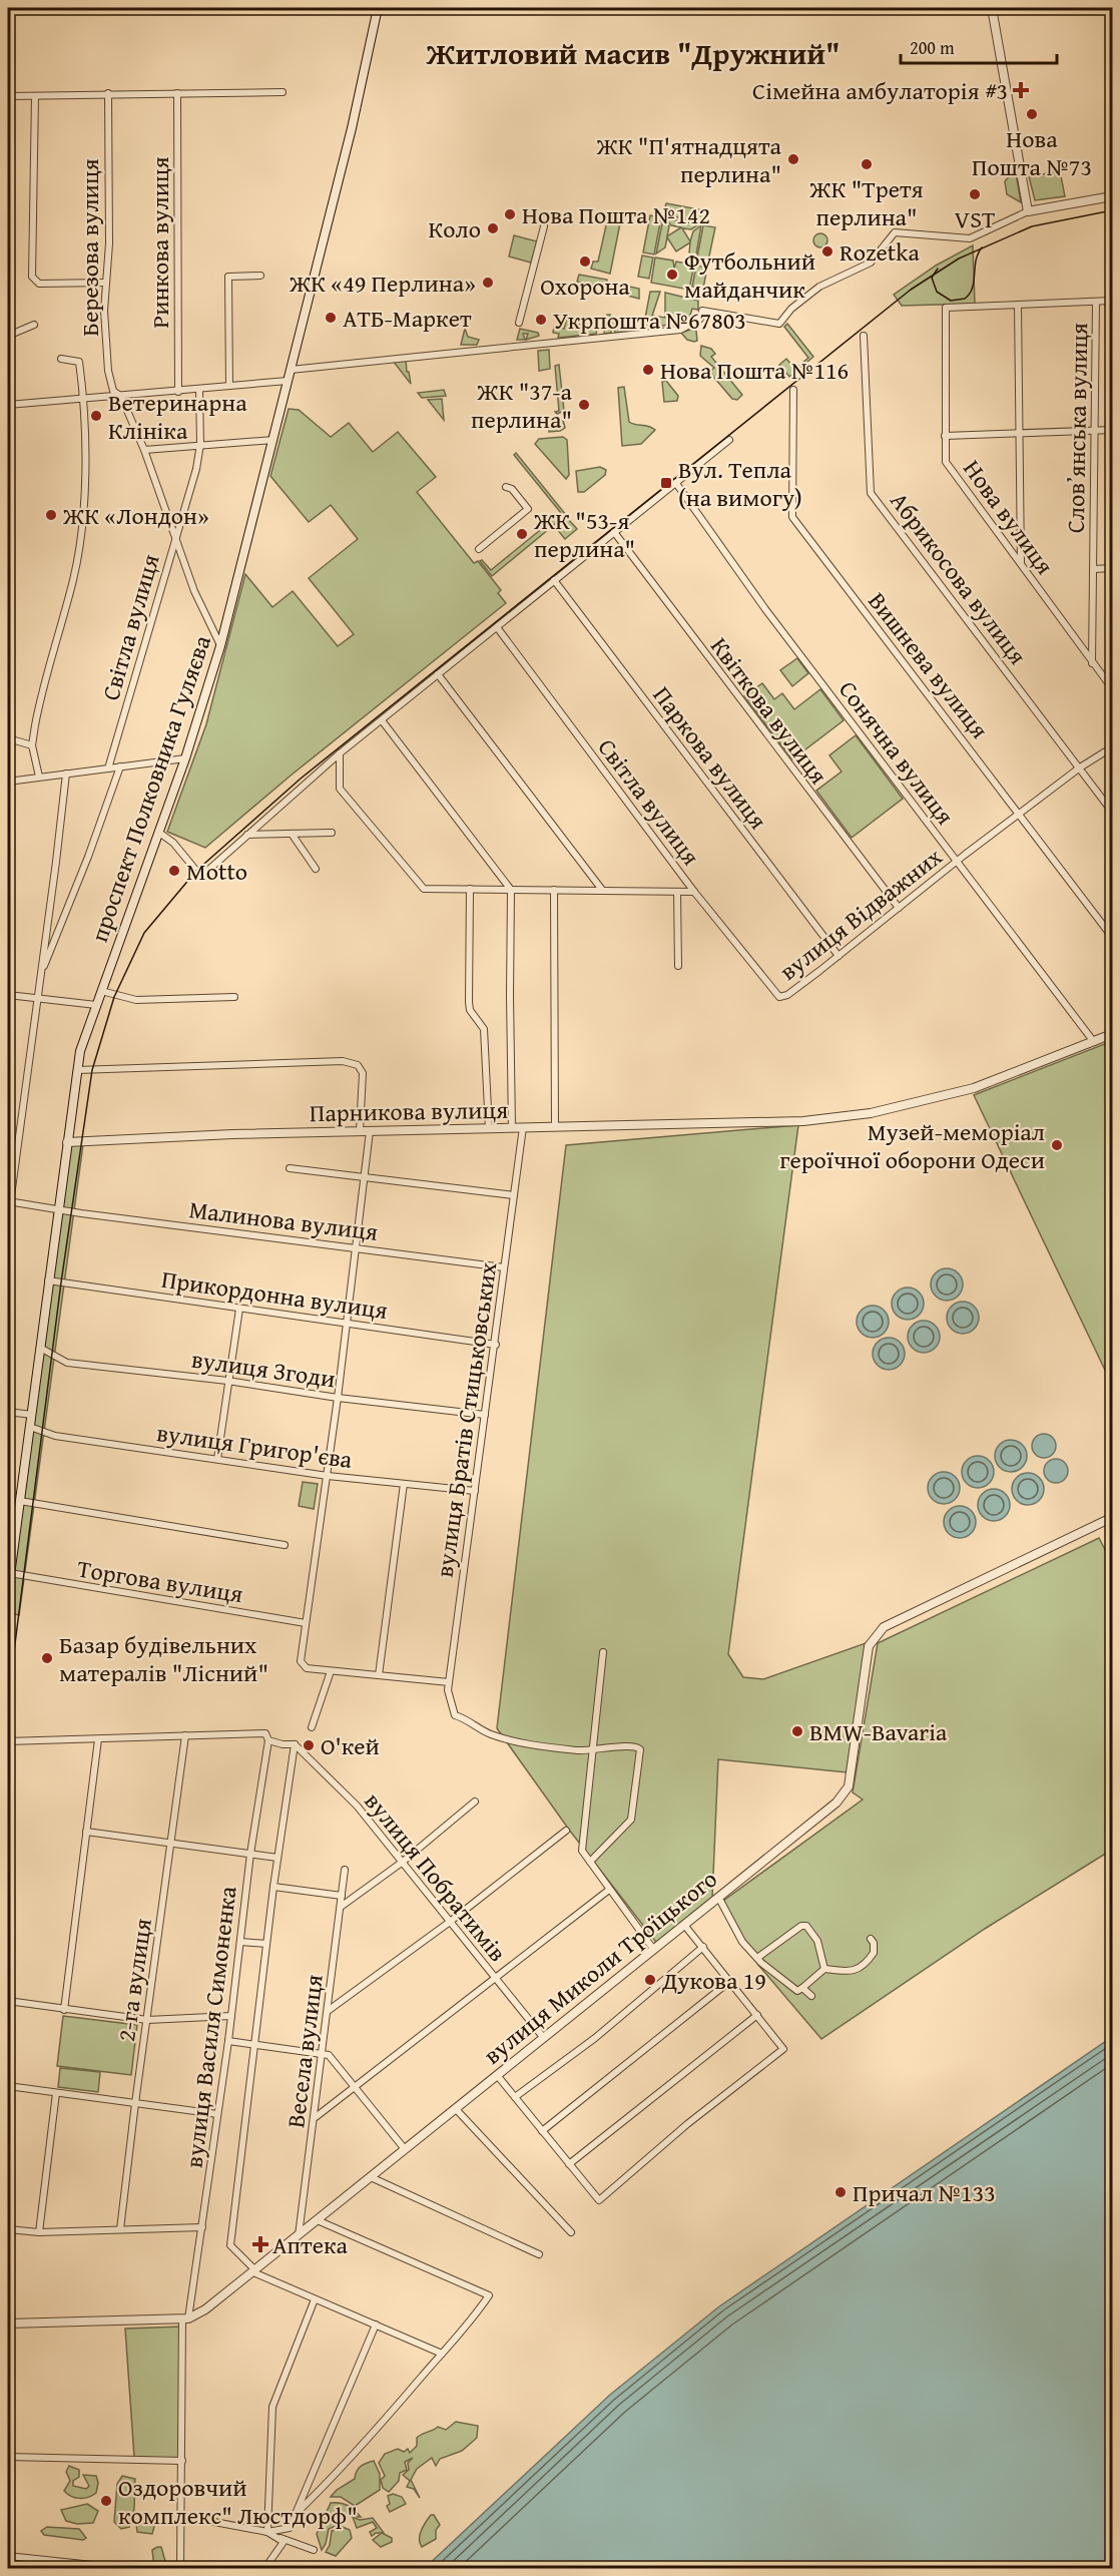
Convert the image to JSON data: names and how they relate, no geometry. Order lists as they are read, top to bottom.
{
  "streets": {
    "main road": ["проспект Полковника Гуляєва"],
    "street": [
      "Ринкова вулиця",
      "Березова вулиця",
      "Словʼянська вулиця",
      "Нова вулиця",
      "Абрикосова вулиця",
      "Світла вулиця",
      "Вишнева вулиця",
      "Квіткова вулиця",
      "Сонячна вулиця",
      "Паркова вулиця",
      "вулиця Відважних",
      "Парникова вулиця",
      "Малинова вулиця",
      "Прикордонна вулиця",
      "вулиця Згоди",
      "вулиця Братів Стицьковських",
      "вулиця Григор'єва",
      "Торгова вулиця",
      "вулиця Побратимів",
      "вулиця Миколи Троїцького",
      "2-га вулиця",
      "вулиця Василя Симоненка",
      "Весела вулиця"
    ]
  },
  "crossings": [
    ["Березова вулиця", "Світла вулиця"],
    ["Словʼянська вулиця", "Нова вулиця"],
    ["Абрикосова вулиця", "вулиця Відважних"],
    ["Світла вулиця", "вулиця Відважних"],
    ["Вишнева вулиця", "вулиця Відважних"],
    ["Квіткова вулиця", "вулиця Відважних"],
    ["Сонячна вулиця", "вулиця Відважних"],
    ["Сонячна вулиця", "Парникова вулиця"],
    ["Паркова вулиця", "вулиця Відважних"],
    ["проспект Полковника Гуляєва", "Парникова вулиця"],
    ["проспект Полковника Гуляєва", "Малинова вулиця"],
    ["проспект Полковника Гуляєва", "Прикордонна вулиця"],
    ["проспект Полковника Гуляєва", "вулиця Згоди"],
    ["проспект Полковника Гуляєва", "вулиця Григор'єва"],
    ["проспект Полковника Гуляєва", "Торгова вулиця"],
    ["Парникова вулиця", "вулиця Братів Стицьковських"],
    ["Малинова вулиця", "вулиця Братів Стицьковських"],
    ["Прикордонна вулиця", "вулиця Братів Стицьковських"],
    ["вулиця Згоди", "вулиця Братів Стицьковських"],
    ["вулиця Братів Стицьковських", "вулиця Григор'єва"],
    ["вулиця Побратимів", "вулиця Миколи Троїцького"],
    ["вулиця Побратимів", "вулиця Василя Симоненка"],
    ["вулиця Миколи Троїцького", "вулиця Василя Симоненка"],
    ["вулиця Миколи Троїцького", "Весела вулиця"]
  ],
  "districts": ["Житловий масив \"Дружний\""],
  "places": {
    "health": ["Сімейна амбулаторія #3", "Аптека"],
    "other": [
      "Нова Пошта №73",
      "ЖК \"П'ятнадцята перлина\"",
      "ЖК \"Третя перлина\"",
      "VST",
      "Нова Пошта №142",
      "Коло",
      "Rozetka",
      "Охорона",
      "Футбольний майданчик",
      "ЖК «49 Перлина»",
      "АТБ-Маркет",
      "Укрпошта №67803",
      "Нова Пошта №116",
      "ЖК \"37-а перлина\"",
      "Ветеринарна Клініка",
      "ЖК «Лондон»",
      "ЖК \"53-я перлина\"",
      "Motto",
      "Музей-меморіал героїчної оборони Одеси",
      "Базар будівельних матералів \"Лісний\"",
      "BMW-Bavaria",
      "О'кей",
      "Дукова 19",
      "Причал №133",
      "Оздоровчий комплекс\" Люстдорф\""
    ],
    "transit": ["Вул. Тепла (на вимогу)"]
  },
  "scale_bar": "200 m"
}
